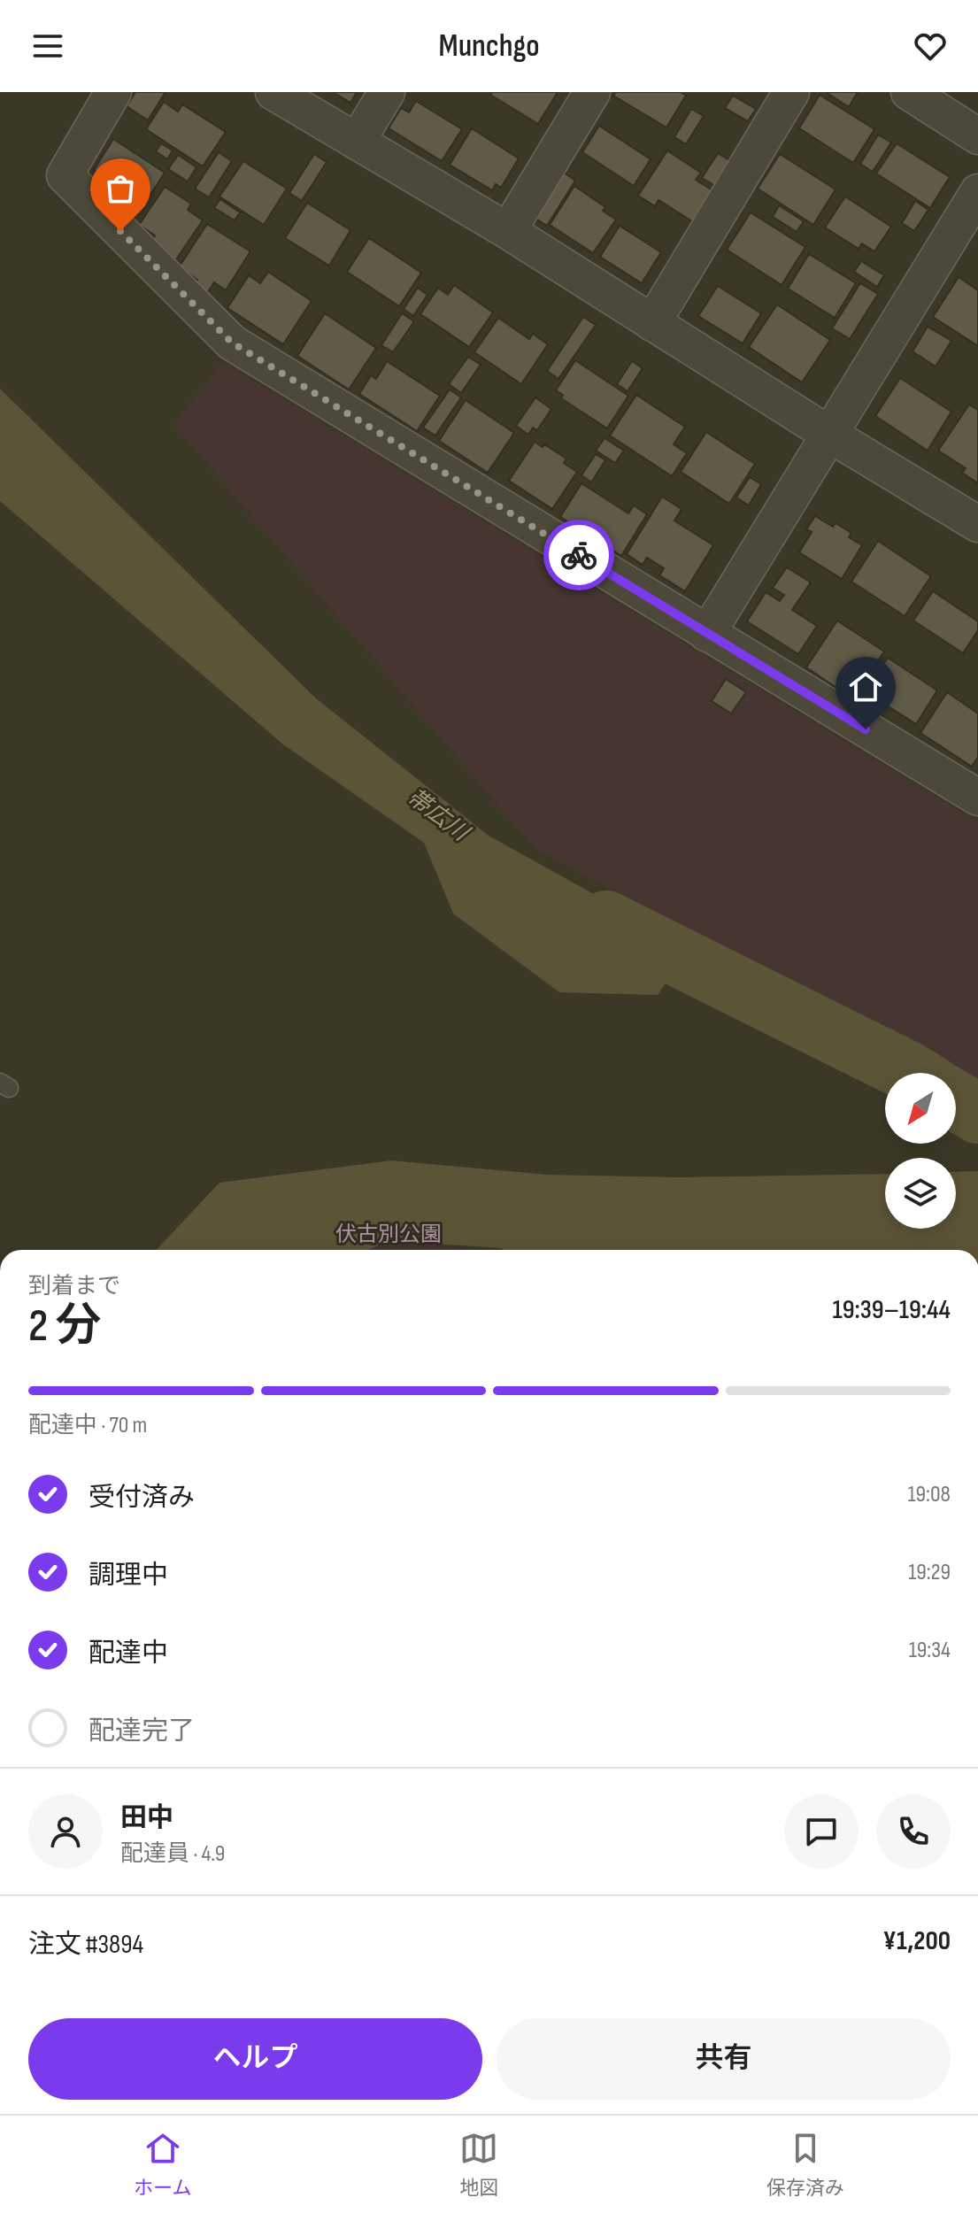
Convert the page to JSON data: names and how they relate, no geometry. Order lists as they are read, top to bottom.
{
  "water": ["帯広川"],
  "parks": ["伏古別公園"],
  "north": "bottom left",
  "page": {
    "header": "Munchgo",
    "heading": ["2 分", "到着まで", "19:39–19:44"],
    "panel": [
      "田中",
      "配達員 · 4.9",
      "注文 #3894",
      "¥1,200"
    ],
    "bar": "配達中 · 70 m",
    "list": [
      ["受付済み", "19:08"],
      ["調理中", "19:29"],
      ["配達中", "19:34"],
      "配達完了"
    ],
    "buttons": ["ヘルプ", "共有"],
    "tabs": ["ホーム", "地図", "保存済み"]
  }
}
